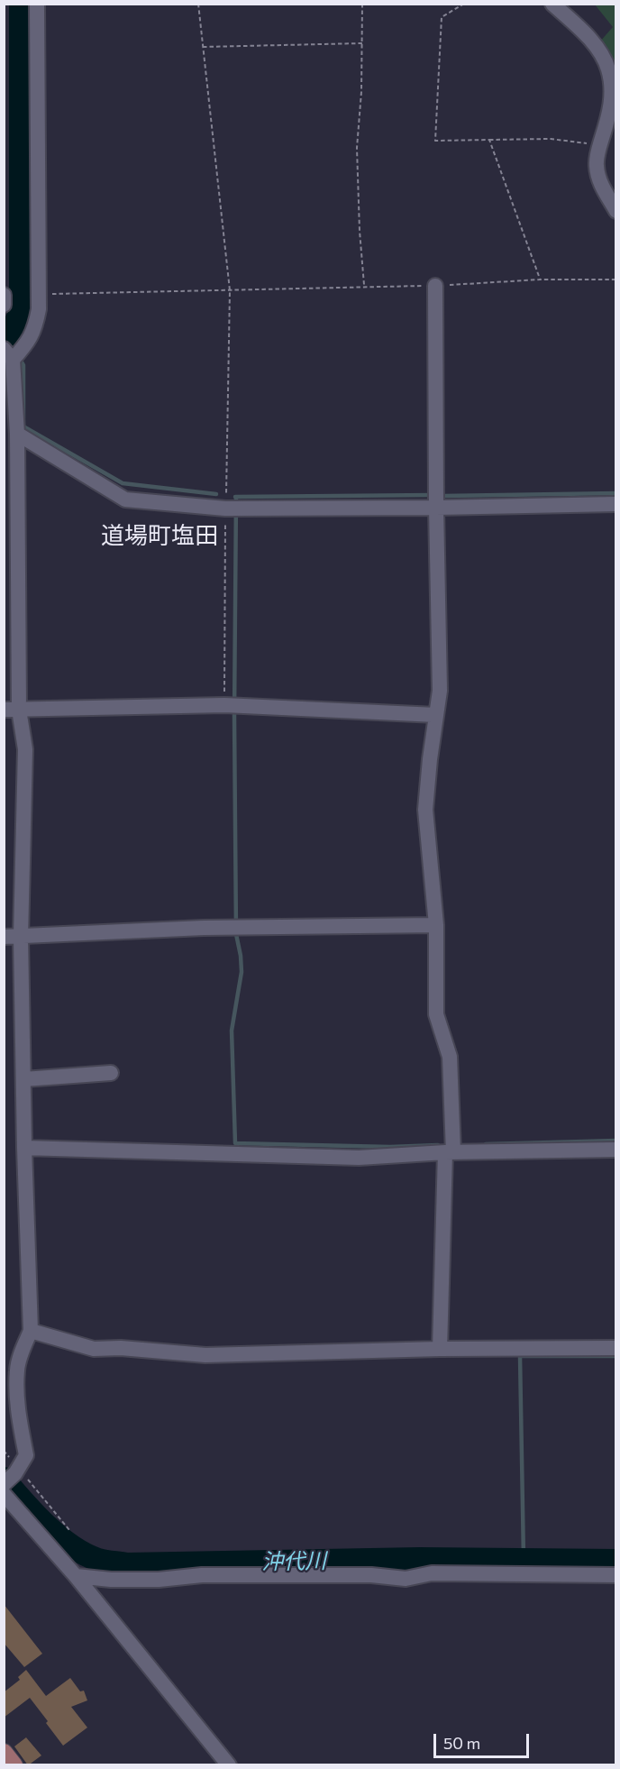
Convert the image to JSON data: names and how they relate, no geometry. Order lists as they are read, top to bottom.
{
  "districts": ["道場町塩田"],
  "water": ["沖代川"],
  "scale_bar": "50 m"
}
